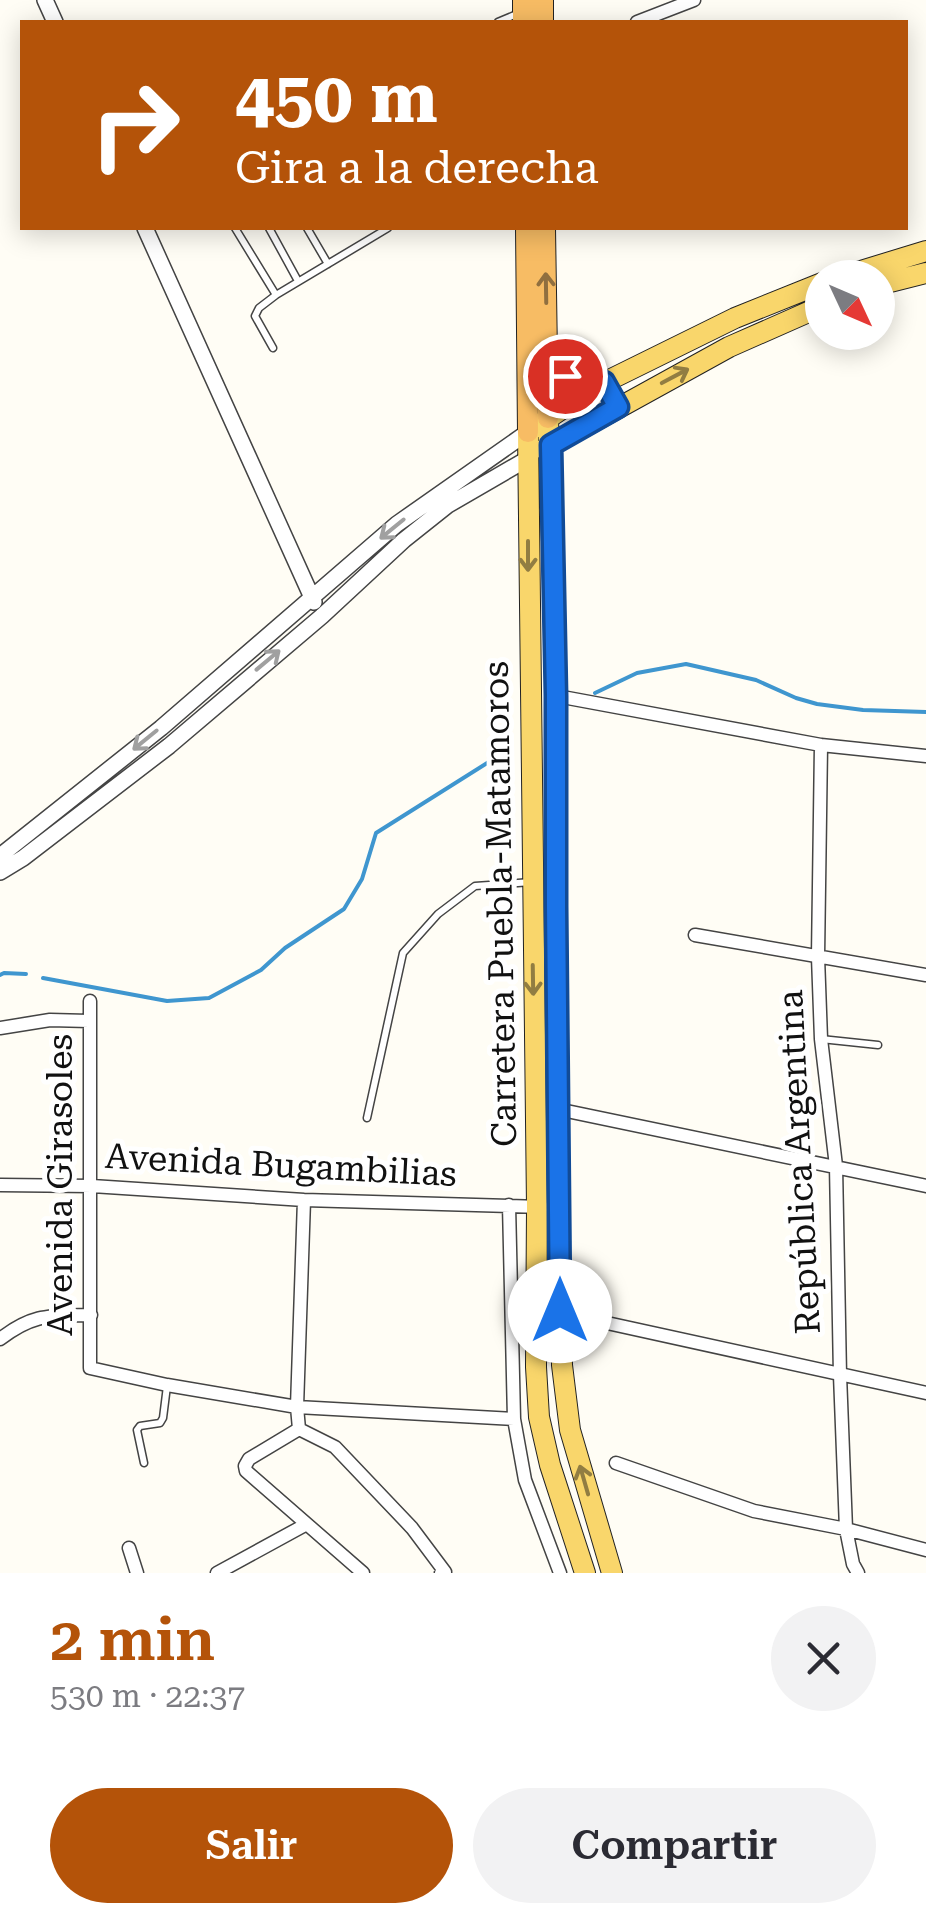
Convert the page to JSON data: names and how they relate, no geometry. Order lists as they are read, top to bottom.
{
  "streets": {
    "highway": ["Carretera Puebla-Matamoros"],
    "street": ["República Argentina", "Avenida Bugambilias", "Avenida Girasoles"]
  },
  "crossings": [
    ["Carretera Puebla-Matamoros", "Avenida Bugambilias"],
    ["Avenida Bugambilias", "Avenida Girasoles"]
  ],
  "north": "bottom right",
  "page": {
    "turn": ["450 m", "Gira a la derecha"],
    "heading": ["2 min", "530 m · 22:37"],
    "buttons": ["Salir", "Compartir"]
  }
}
